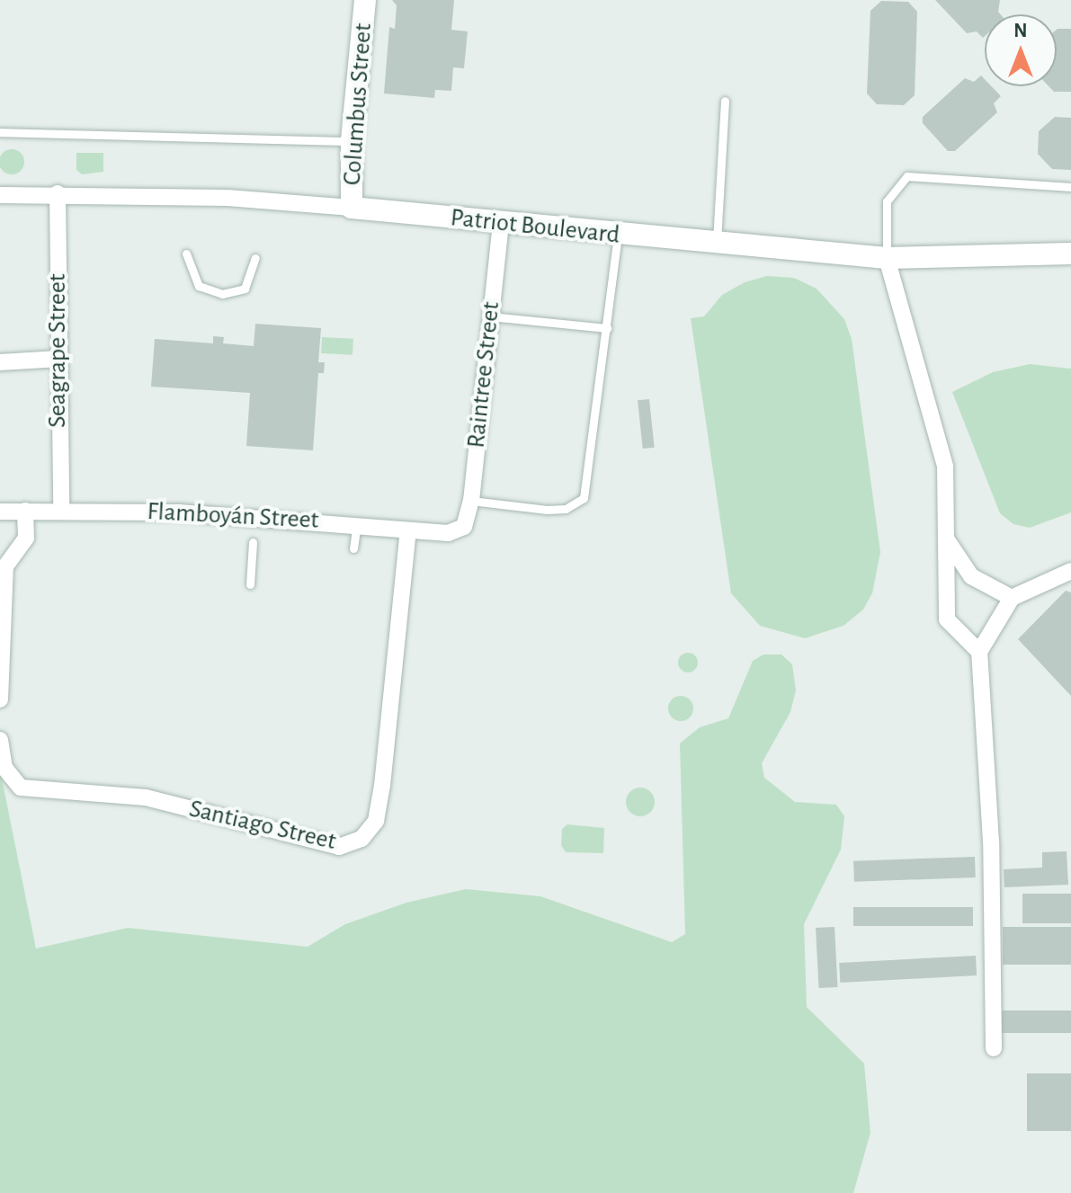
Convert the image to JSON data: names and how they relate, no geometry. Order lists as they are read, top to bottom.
{
  "streets": {
    "street": [
      "Columbus Street",
      "Patriot Boulevard",
      "Seagrape Street",
      "Raintree Street",
      "Flamboyán Street",
      "Santiago Street"
    ]
  },
  "crossings": [
    ["Columbus Street", "Patriot Boulevard"],
    ["Patriot Boulevard", "Seagrape Street"],
    ["Patriot Boulevard", "Raintree Street"],
    ["Seagrape Street", "Flamboyán Street"],
    ["Raintree Street", "Flamboyán Street"],
    ["Flamboyán Street", "Santiago Street"]
  ],
  "north": "top"
}
